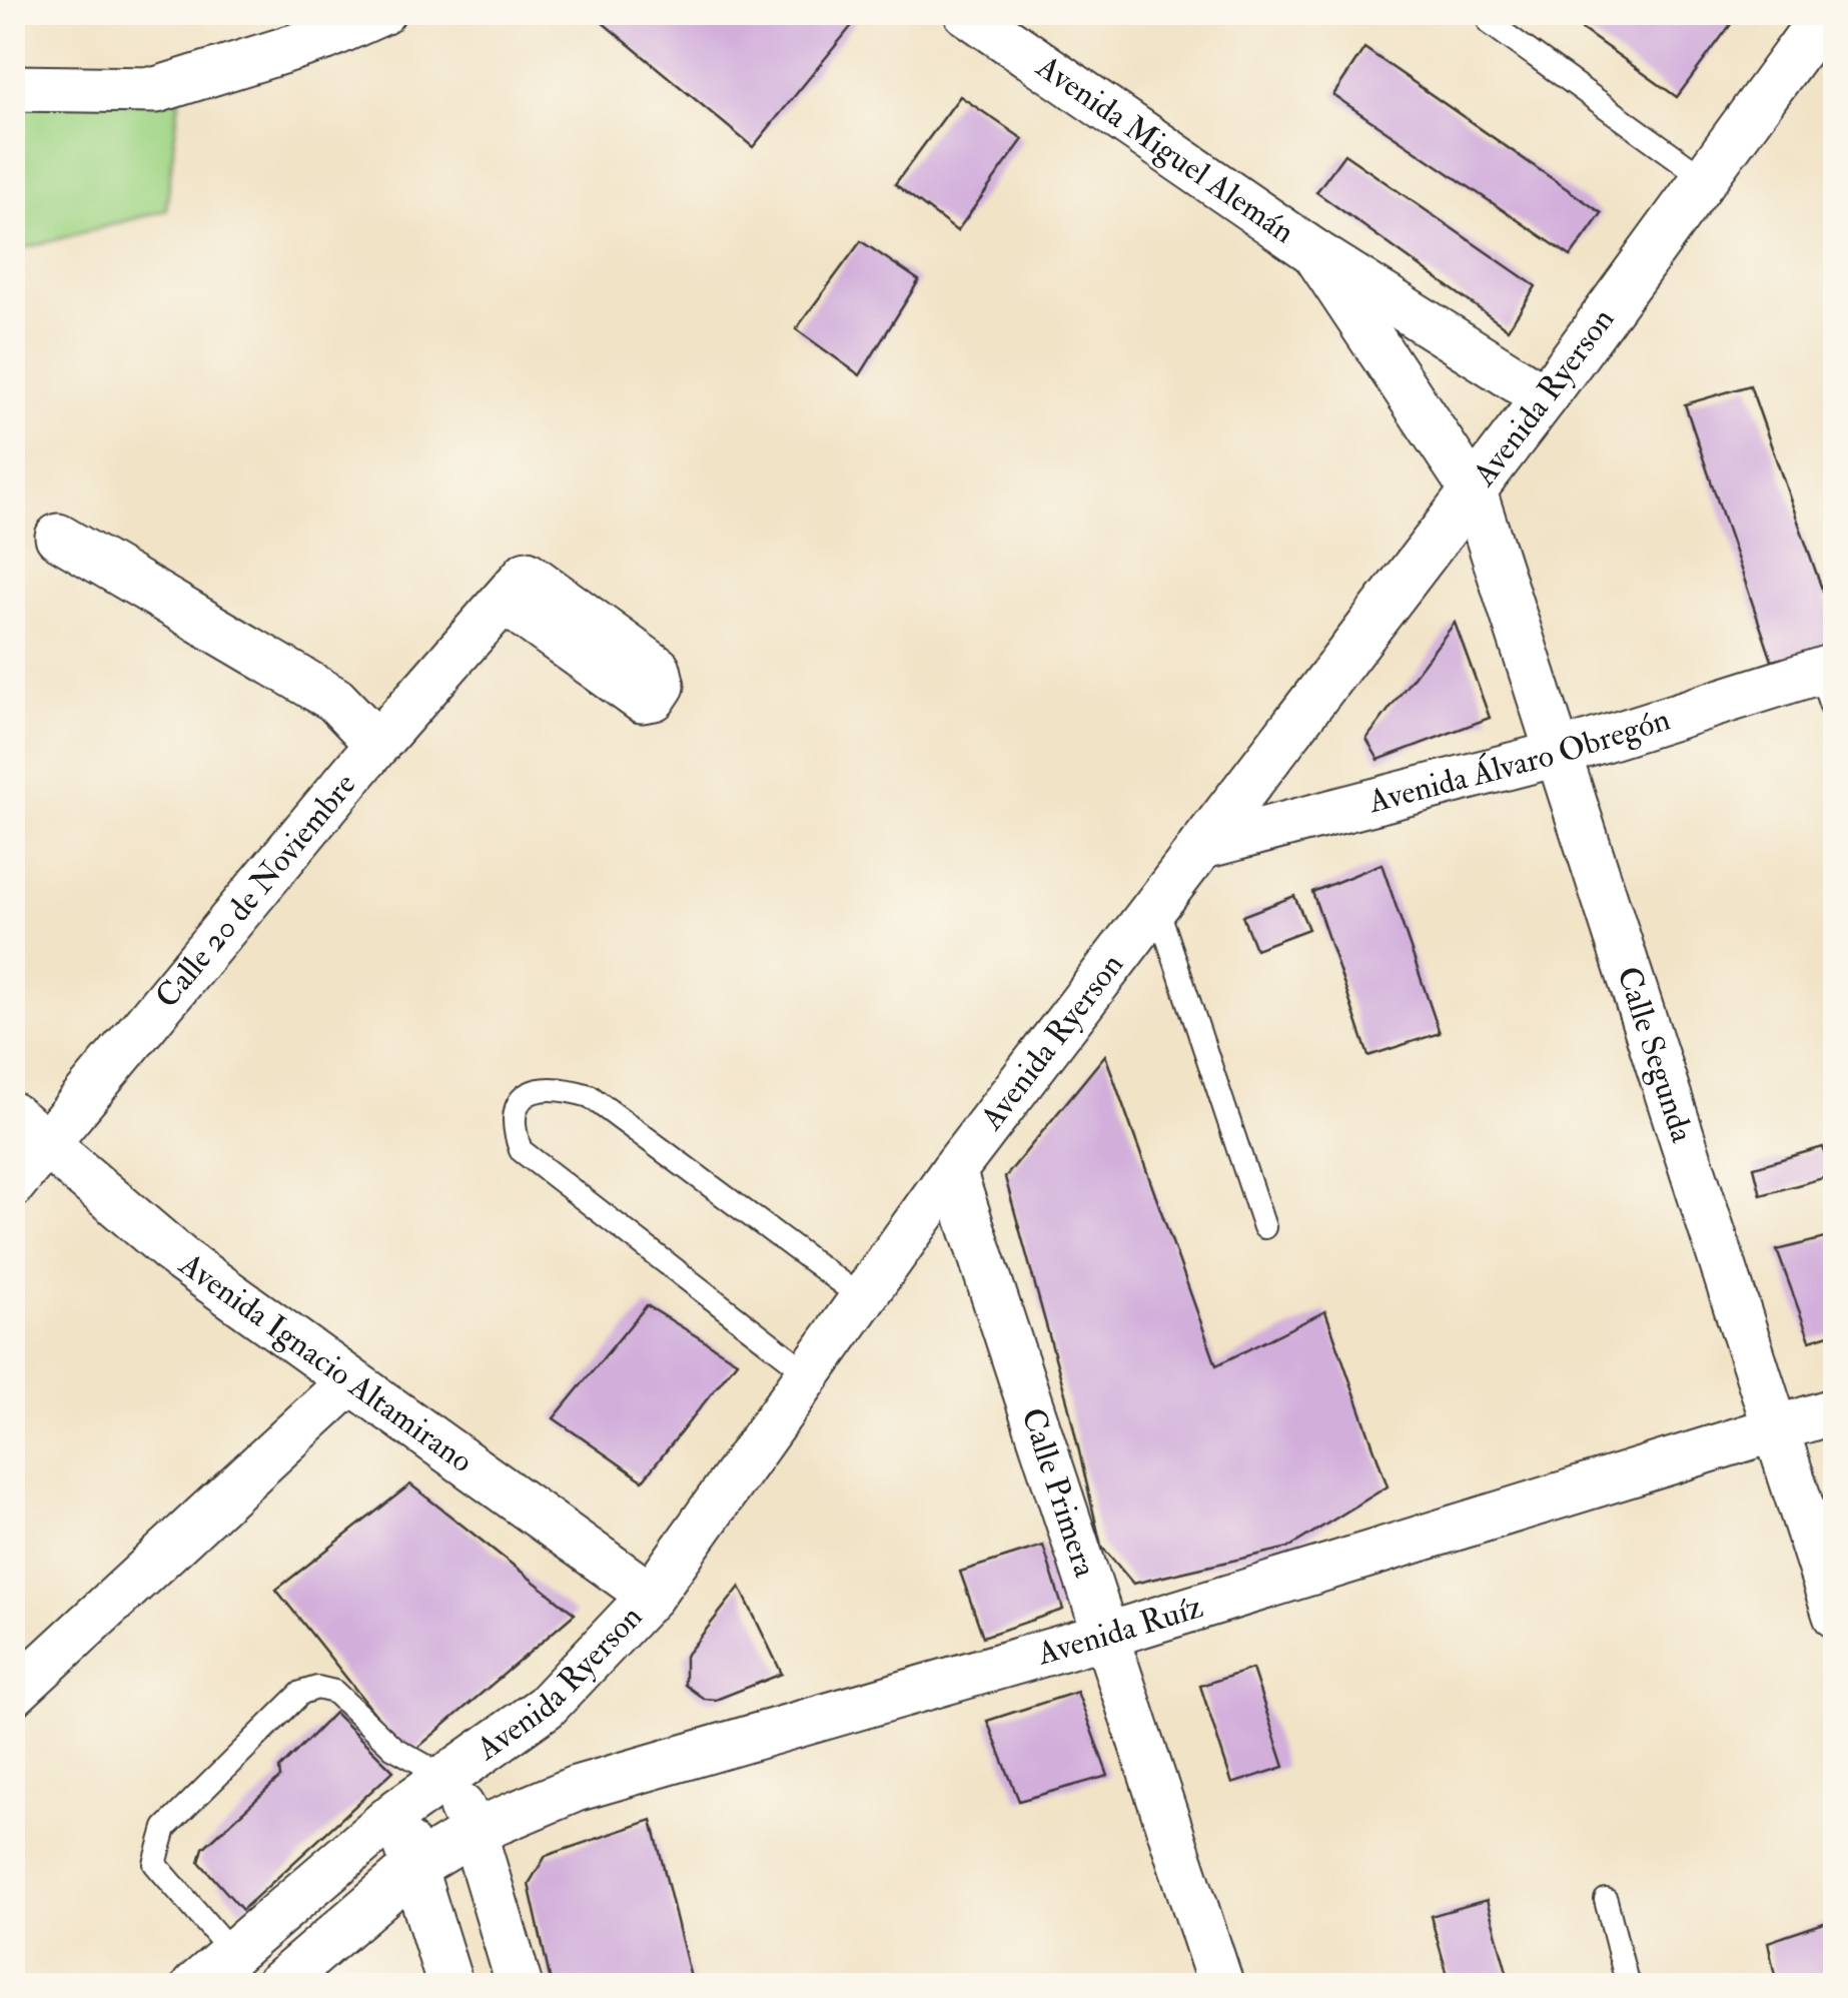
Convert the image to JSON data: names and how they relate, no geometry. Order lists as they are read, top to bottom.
{
  "streets": {
    "street": [
      "Avenida Miguel Alemán",
      "Avenida Ryerson",
      "Avenida Álvaro Obregón",
      "Calle 20 de Noviembre",
      "Calle Segunda",
      "Avenida Ignacio Altamirano",
      "Calle Primera",
      "Avenida Ruíz"
    ]
  },
  "crossings": [
    ["Avenida Miguel Alemán", "Avenida Ryerson"],
    ["Avenida Miguel Alemán", "Calle Segunda"],
    ["Avenida Ryerson", "Avenida Álvaro Obregón"],
    ["Avenida Ryerson", "Calle Segunda"],
    ["Avenida Ryerson", "Avenida Ignacio Altamirano"],
    ["Avenida Ryerson", "Calle Primera"],
    ["Avenida Álvaro Obregón", "Calle Segunda"],
    ["Calle 20 de Noviembre", "Avenida Ignacio Altamirano"],
    ["Calle Segunda", "Avenida Ruíz"],
    ["Calle Primera", "Avenida Ruíz"]
  ]
}
